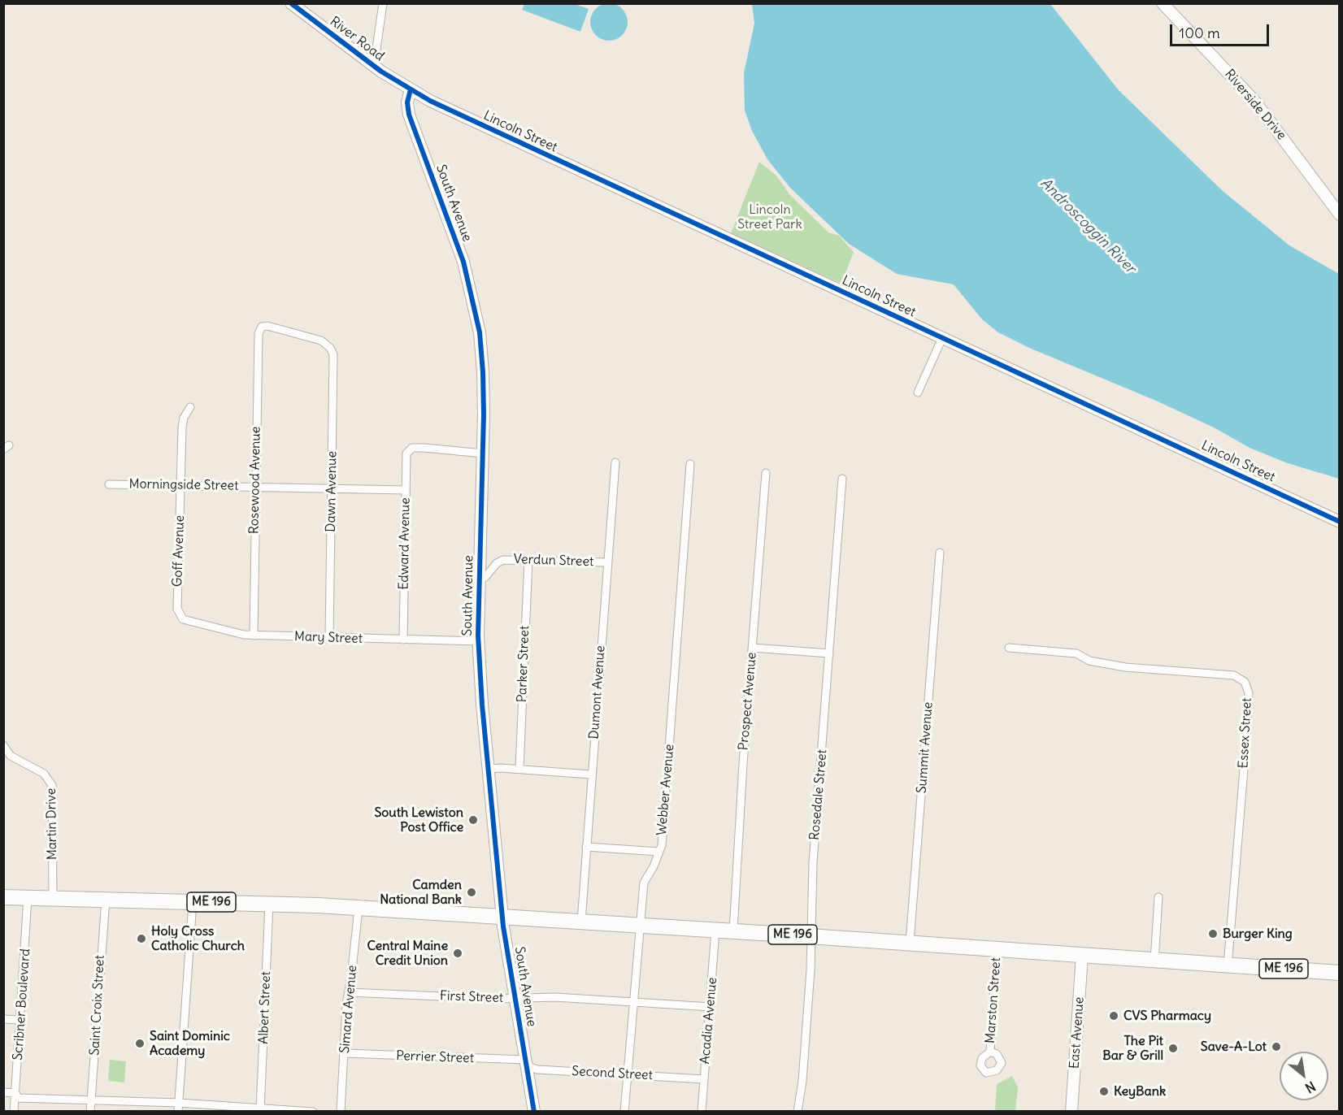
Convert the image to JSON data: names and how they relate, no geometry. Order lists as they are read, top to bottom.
{
  "streets": {
    "highway": ["ME 196"],
    "main road": [
      "River Road",
      "Riverside Drive",
      "Lincoln Street",
      "South Avenue",
      "East Avenue"
    ],
    "street": [
      "Rosewood Avenue",
      "Morningside Street",
      "Dawn Avenue",
      "Edward Avenue",
      "Goff Avenue",
      "Verdun Street",
      "Mary Street",
      "Parker Street",
      "Dumont Avenue",
      "Prospect Avenue",
      "Essex Street",
      "Summit Avenue",
      "Webber Avenue",
      "Rosedale Street",
      "Martin Drive",
      "First Street",
      "Marston Street",
      "Scribner Boulevard",
      "Saint Croix Street",
      "Albert Street",
      "Simard Avenue",
      "Acadia Avenue",
      "Perrier Street",
      "Second Street"
    ]
  },
  "crossings": [
    ["River Road", "Lincoln Street"],
    ["River Road", "South Avenue"],
    ["Lincoln Street", "South Avenue"],
    ["South Avenue", "Edward Avenue"],
    ["South Avenue", "Verdun Street"],
    ["South Avenue", "Mary Street"],
    ["South Avenue", "ME 196"],
    ["South Avenue", "First Street"],
    ["South Avenue", "Perrier Street"],
    ["South Avenue", "Second Street"],
    ["Rosewood Avenue", "Morningside Street"],
    ["Rosewood Avenue", "Dawn Avenue"],
    ["Rosewood Avenue", "Mary Street"],
    ["Morningside Street", "Dawn Avenue"],
    ["Morningside Street", "Edward Avenue"],
    ["Morningside Street", "Goff Avenue"],
    ["Dawn Avenue", "Mary Street"],
    ["Edward Avenue", "Mary Street"],
    ["Goff Avenue", "Mary Street"],
    ["Verdun Street", "Parker Street"],
    ["Verdun Street", "Dumont Avenue"],
    ["Dumont Avenue", "ME 196"],
    ["Prospect Avenue", "ME 196"],
    ["Essex Street", "ME 196"],
    ["Summit Avenue", "ME 196"],
    ["Webber Avenue", "ME 196"],
    ["Webber Avenue", "First Street"],
    ["Webber Avenue", "Second Street"],
    ["Rosedale Street", "ME 196"],
    ["Martin Drive", "ME 196"],
    ["ME 196", "Marston Street"],
    ["ME 196", "Scribner Boulevard"],
    ["ME 196", "Saint Croix Street"],
    ["ME 196", "Albert Street"],
    ["ME 196", "Simard Avenue"],
    ["ME 196", "Acadia Avenue"],
    ["ME 196", "East Avenue"],
    ["First Street", "Simard Avenue"],
    ["First Street", "Acadia Avenue"],
    ["Simard Avenue", "Perrier Street"],
    ["Acadia Avenue", "Second Street"],
    ["Perrier Street", "Second Street"]
  ],
  "water": ["Androscoggin River"],
  "parks": ["Lincoln Street Park"],
  "places": [
    "South Lewiston Post Office",
    "Camden National Bank",
    "Burger King",
    "Holy Cross Catholic Church",
    "Central Maine Credit Union",
    "CVS Pharmacy",
    "Saint Dominic Academy",
    "Save-A-Lot",
    "The Pit Bar & Grill",
    "KeyBank"
  ],
  "scale_bar": "100 m",
  "north": "bottom right"
}
